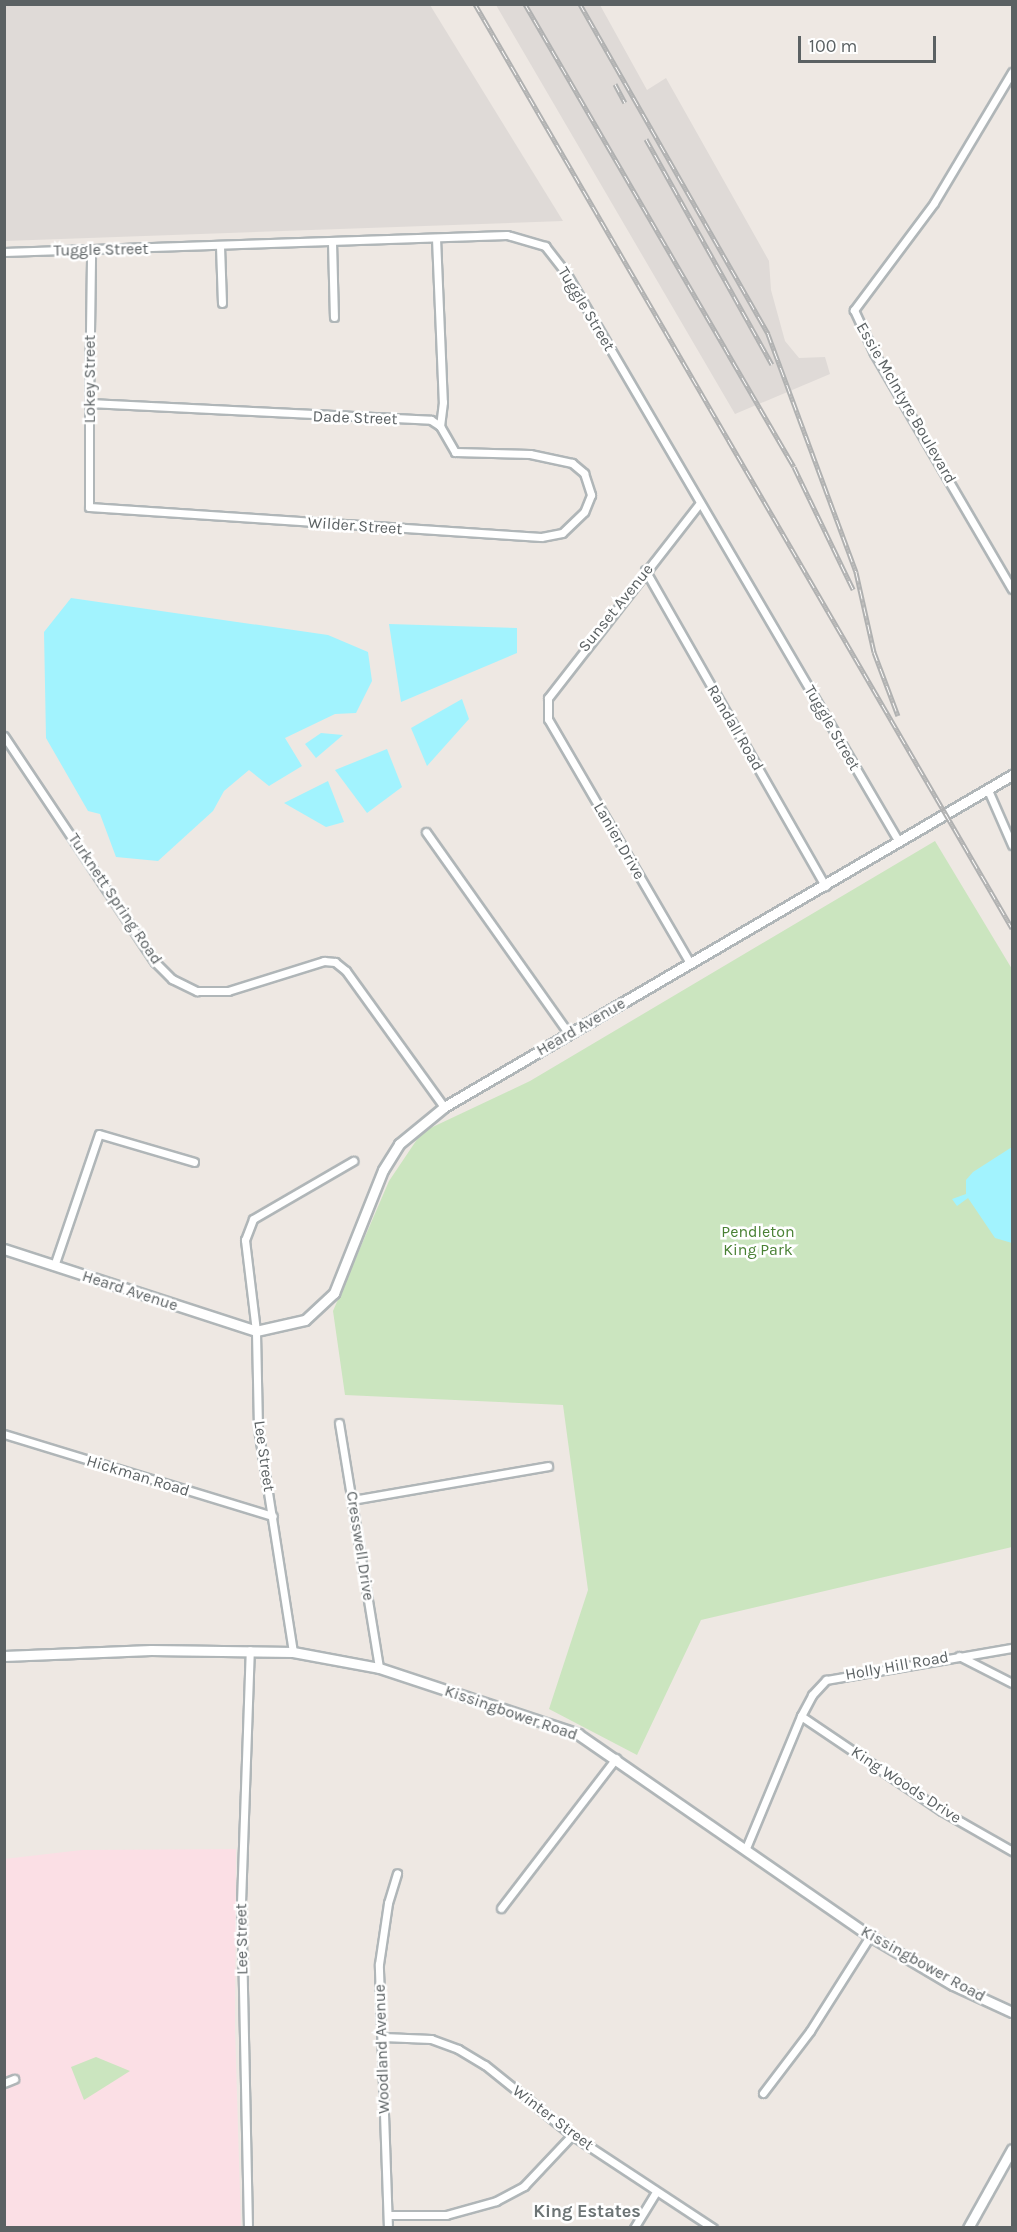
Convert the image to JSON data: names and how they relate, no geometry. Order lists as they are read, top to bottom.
{
  "streets": {
    "street": [
      "Tuggle Street",
      "Lokey Street",
      "Essie McIntyre Boulevard",
      "Dade Street",
      "Wilder Street",
      "Sunset Avenue",
      "Randall Road",
      "Lanier Drive",
      "Turknett Spring Road",
      "Heard Avenue",
      "Lee Street",
      "Hickman Road",
      "Cresswell Drive",
      "Holly Hill Road",
      "Kissingbower Road",
      "King Woods Drive",
      "Woodland Avenue",
      "Winter Street"
    ]
  },
  "crossings": [
    ["Tuggle Street", "Lokey Street"],
    ["Tuggle Street", "Sunset Avenue"],
    ["Tuggle Street", "Heard Avenue"],
    ["Lokey Street", "Dade Street"],
    ["Lokey Street", "Wilder Street"],
    ["Dade Street", "Wilder Street"],
    ["Sunset Avenue", "Randall Road"],
    ["Sunset Avenue", "Lanier Drive"],
    ["Randall Road", "Heard Avenue"],
    ["Lanier Drive", "Heard Avenue"],
    ["Turknett Spring Road", "Heard Avenue"],
    ["Heard Avenue", "Lee Street"],
    ["Lee Street", "Hickman Road"],
    ["Lee Street", "Kissingbower Road"],
    ["Cresswell Drive", "Kissingbower Road"],
    ["Holly Hill Road", "Kissingbower Road"],
    ["Holly Hill Road", "King Woods Drive"],
    ["Woodland Avenue", "Winter Street"]
  ],
  "districts": ["King Estates"],
  "parks": ["Pendleton King Park"],
  "scale_bar": "100 m"
}
